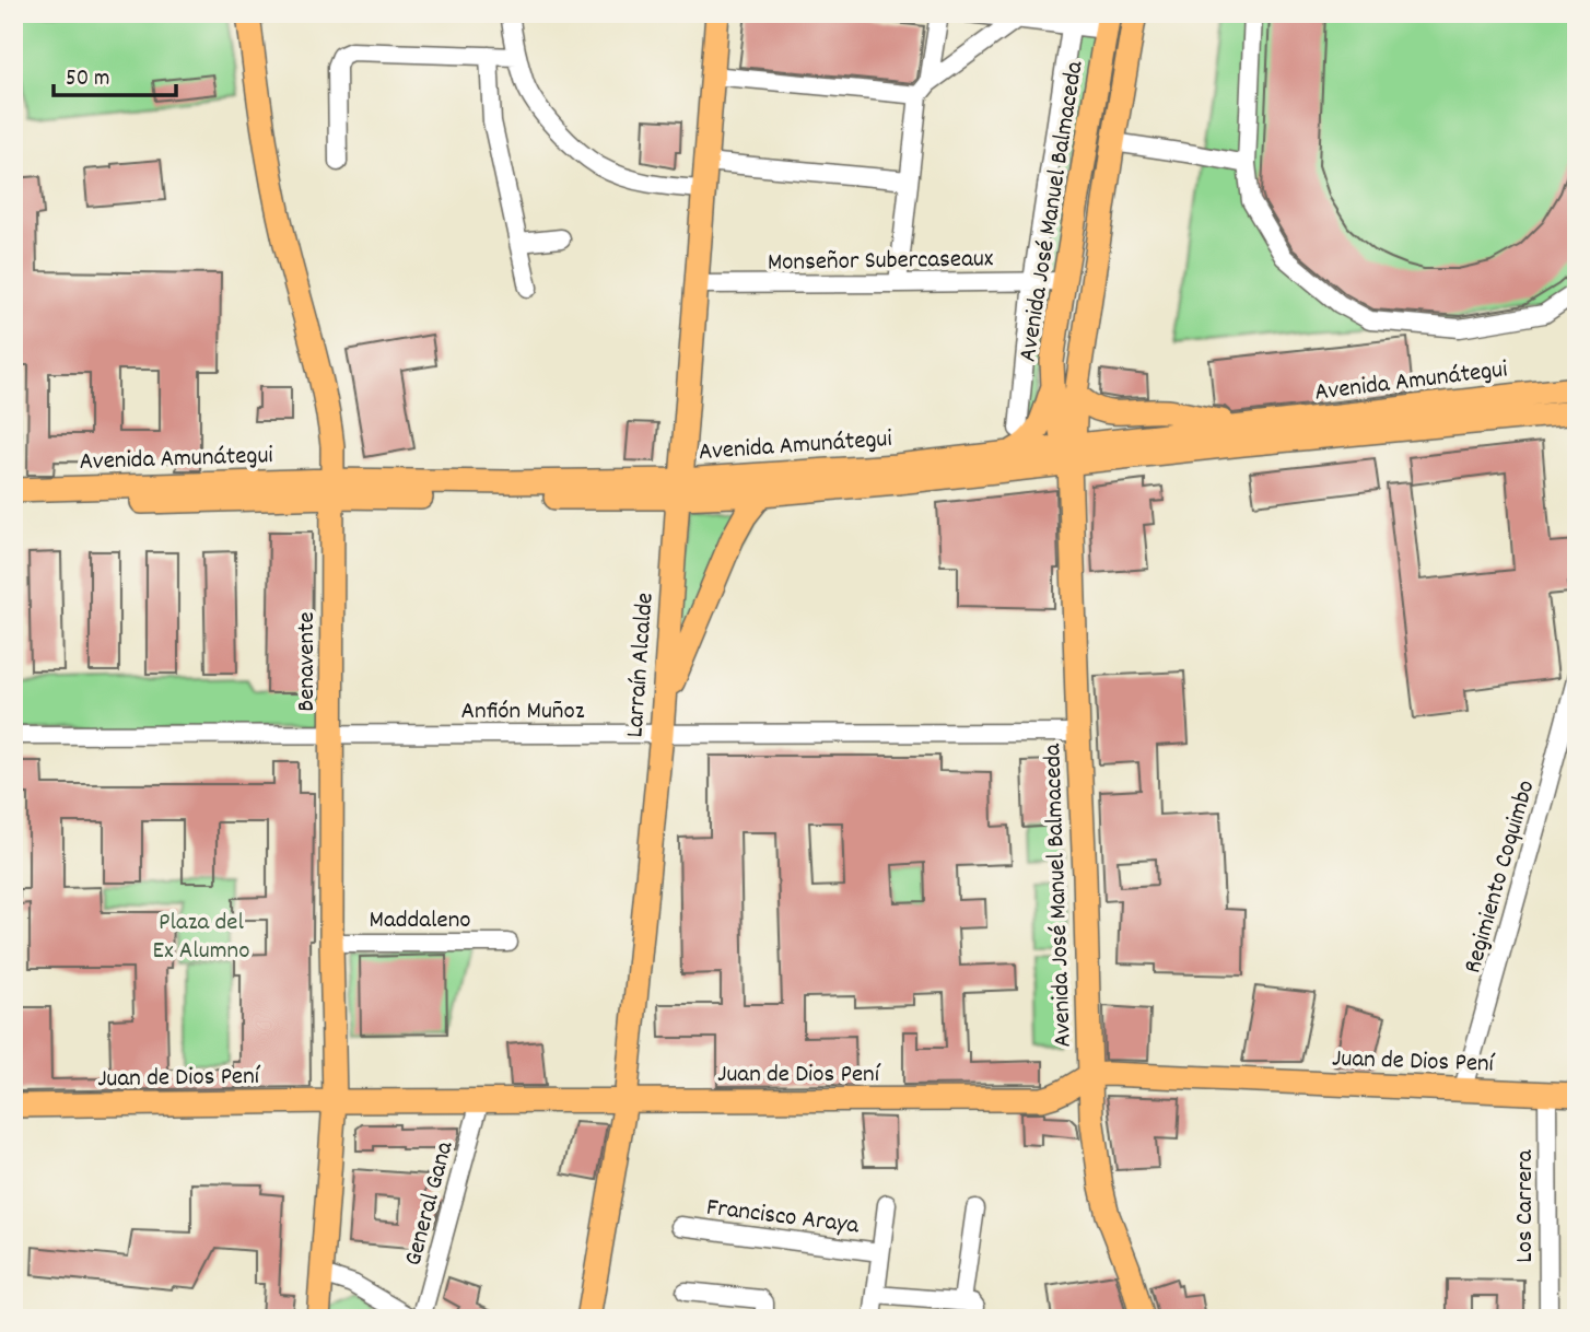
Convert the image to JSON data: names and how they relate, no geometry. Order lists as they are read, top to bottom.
{
  "streets": {
    "main road": [
      "Avenida José Manuel Balmaceda",
      "Avenida Amunátegui",
      "Benavente",
      "Larraín Alcalde",
      "Juan de Dios Pení"
    ],
    "street": [
      "Monseñor Subercaseaux",
      "Anfión Muñoz",
      "Regimiento Coquimbo",
      "Maddaleno",
      "General Gana",
      "Los Carrera",
      "Francisco Araya"
    ]
  },
  "crossings": [
    ["Avenida José Manuel Balmaceda", "Monseñor Subercaseaux"],
    ["Avenida José Manuel Balmaceda", "Avenida Amunátegui"],
    ["Avenida José Manuel Balmaceda", "Anfión Muñoz"],
    ["Avenida José Manuel Balmaceda", "Juan de Dios Pení"],
    ["Monseñor Subercaseaux", "Larraín Alcalde"],
    ["Avenida Amunátegui", "Benavente"],
    ["Avenida Amunátegui", "Larraín Alcalde"],
    ["Benavente", "Anfión Muñoz"],
    ["Benavente", "Maddaleno"],
    ["Benavente", "Juan de Dios Pení"],
    ["Larraín Alcalde", "Anfión Muñoz"],
    ["Larraín Alcalde", "Juan de Dios Pení"],
    ["Regimiento Coquimbo", "Juan de Dios Pení"],
    ["Juan de Dios Pení", "General Gana"],
    ["Juan de Dios Pení", "Los Carrera"]
  ],
  "parks": ["Plaza del Ex Alumno"],
  "scale_bar": "50 m"
}
